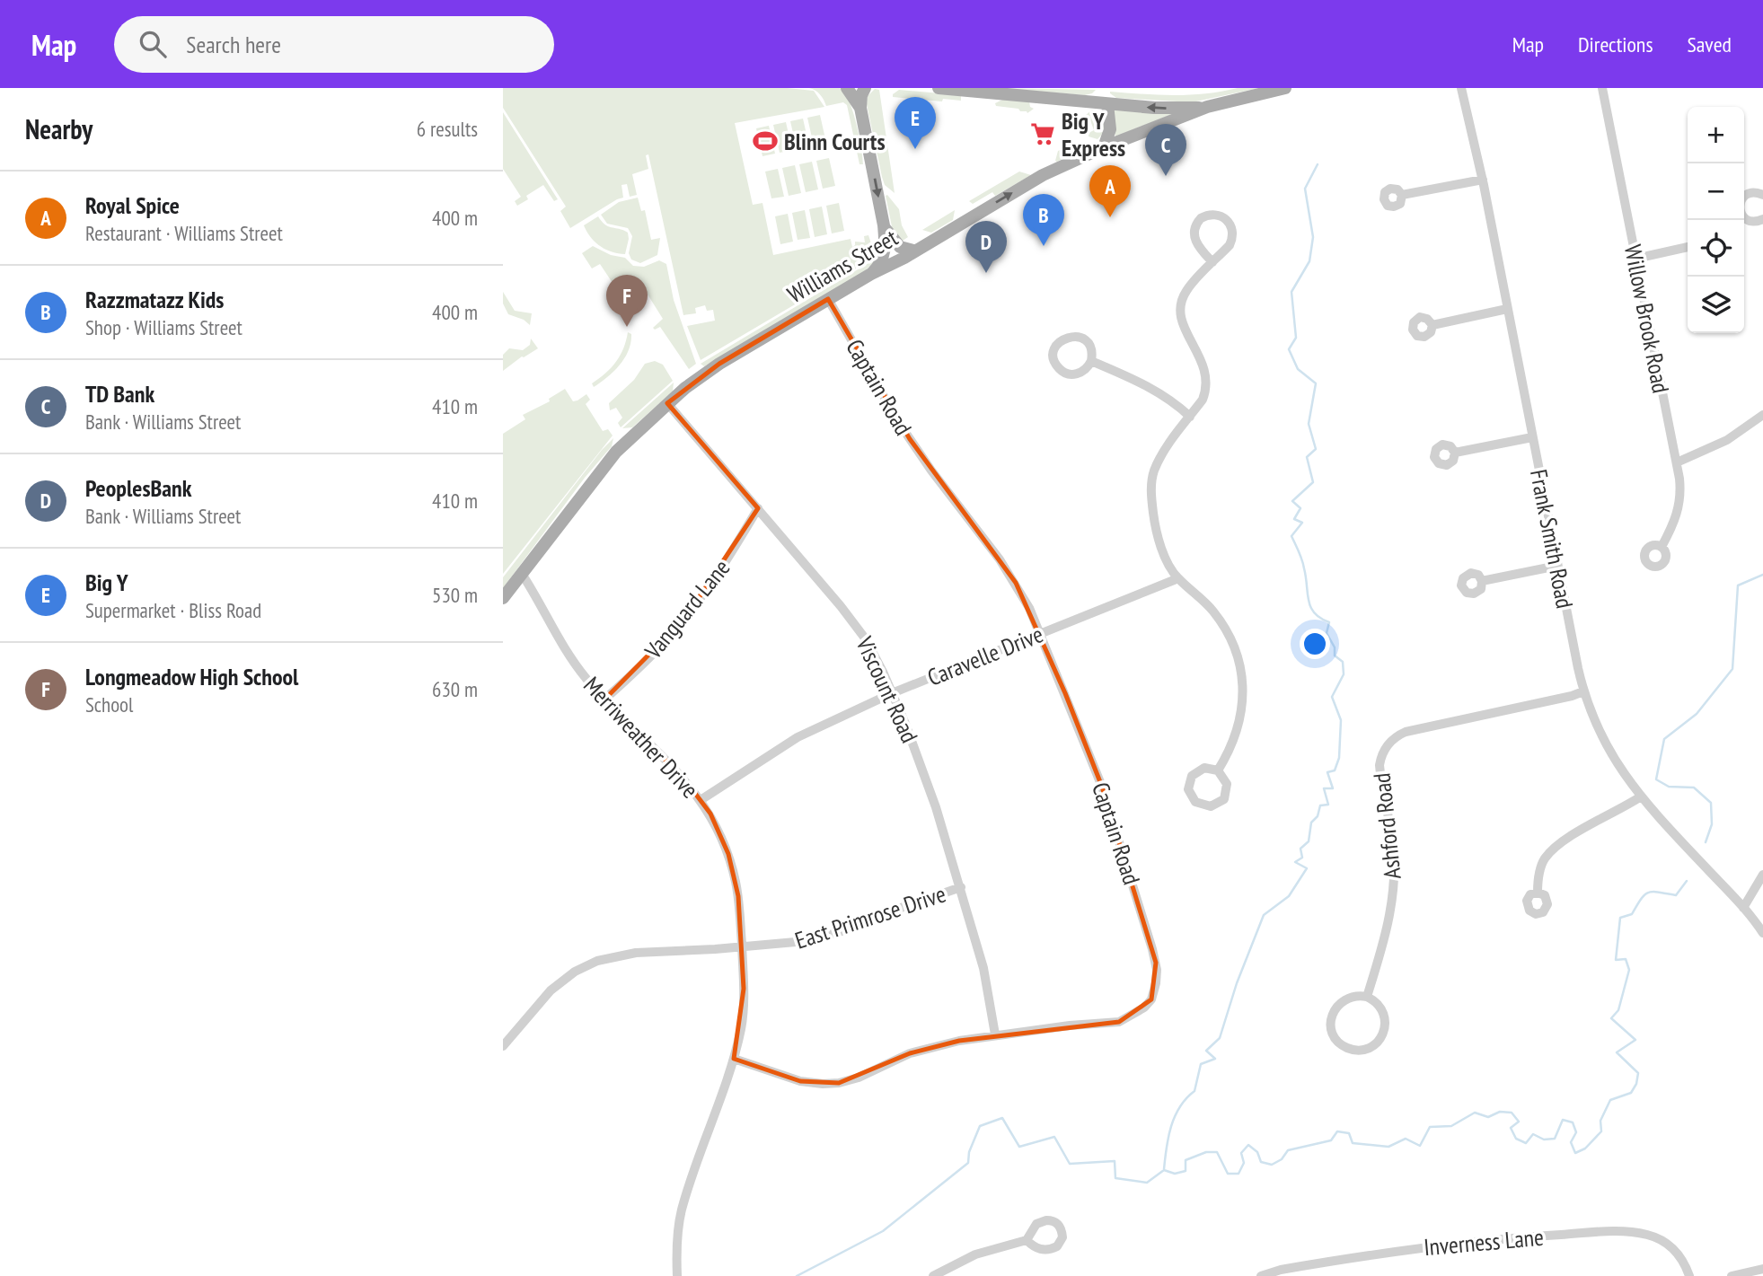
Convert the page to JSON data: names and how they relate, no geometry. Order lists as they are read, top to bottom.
{
  "streets": {
    "main road": ["Williams Street"],
    "street": [
      "Willow Brook Road",
      "Captain Road",
      "Frank Smith Road",
      "Vanguard Lane",
      "Caravelle Drive",
      "Viscount Road",
      "Merriweather Drive",
      "Ashford Road",
      "East Primrose Drive",
      "Inverness Lane"
    ]
  },
  "crossings": [
    ["Williams Street", "Captain Road"],
    ["Williams Street", "Viscount Road"],
    ["Williams Street", "Merriweather Drive"],
    ["Captain Road", "Caravelle Drive"],
    ["Captain Road", "Viscount Road"],
    ["Captain Road", "Merriweather Drive"],
    ["Frank Smith Road", "Ashford Road"],
    ["Vanguard Lane", "Viscount Road"],
    ["Vanguard Lane", "Merriweather Drive"],
    ["Caravelle Drive", "Viscount Road"],
    ["Caravelle Drive", "Merriweather Drive"],
    ["Viscount Road", "East Primrose Drive"],
    ["Merriweather Drive", "East Primrose Drive"]
  ],
  "places": {
    "supermarket": ["Big Y Express"],
    "sports": ["Blinn Courts"]
  },
  "page": {
    "header": "Map",
    "search": "Search here",
    "nav": ["Map", "Directions", "Saved"],
    "heading": ["Nearby", "6 results"],
    "pins": [
      "E",
      "C",
      "A",
      "B",
      "D",
      "F"
    ],
    "map_buttons": ["+", "−"],
    "list": [
      {
        "mark": "A",
        "name": "Royal Spice",
        "note": "Restaurant · Williams Street",
        "value": "400 m"
      },
      {
        "mark": "B",
        "name": "Razzmatazz Kids",
        "note": "Shop · Williams Street",
        "value": "400 m"
      },
      {
        "mark": "C",
        "name": "TD Bank",
        "note": "Bank · Williams Street",
        "value": "410 m"
      },
      {
        "mark": "D",
        "name": "PeoplesBank",
        "note": "Bank · Williams Street",
        "value": "410 m"
      },
      {
        "mark": "E",
        "name": "Big Y",
        "note": "Supermarket · Bliss Road",
        "value": "530 m"
      },
      {
        "mark": "F",
        "name": "Longmeadow High School",
        "note": "School",
        "value": "630 m"
      }
    ]
  }
}
